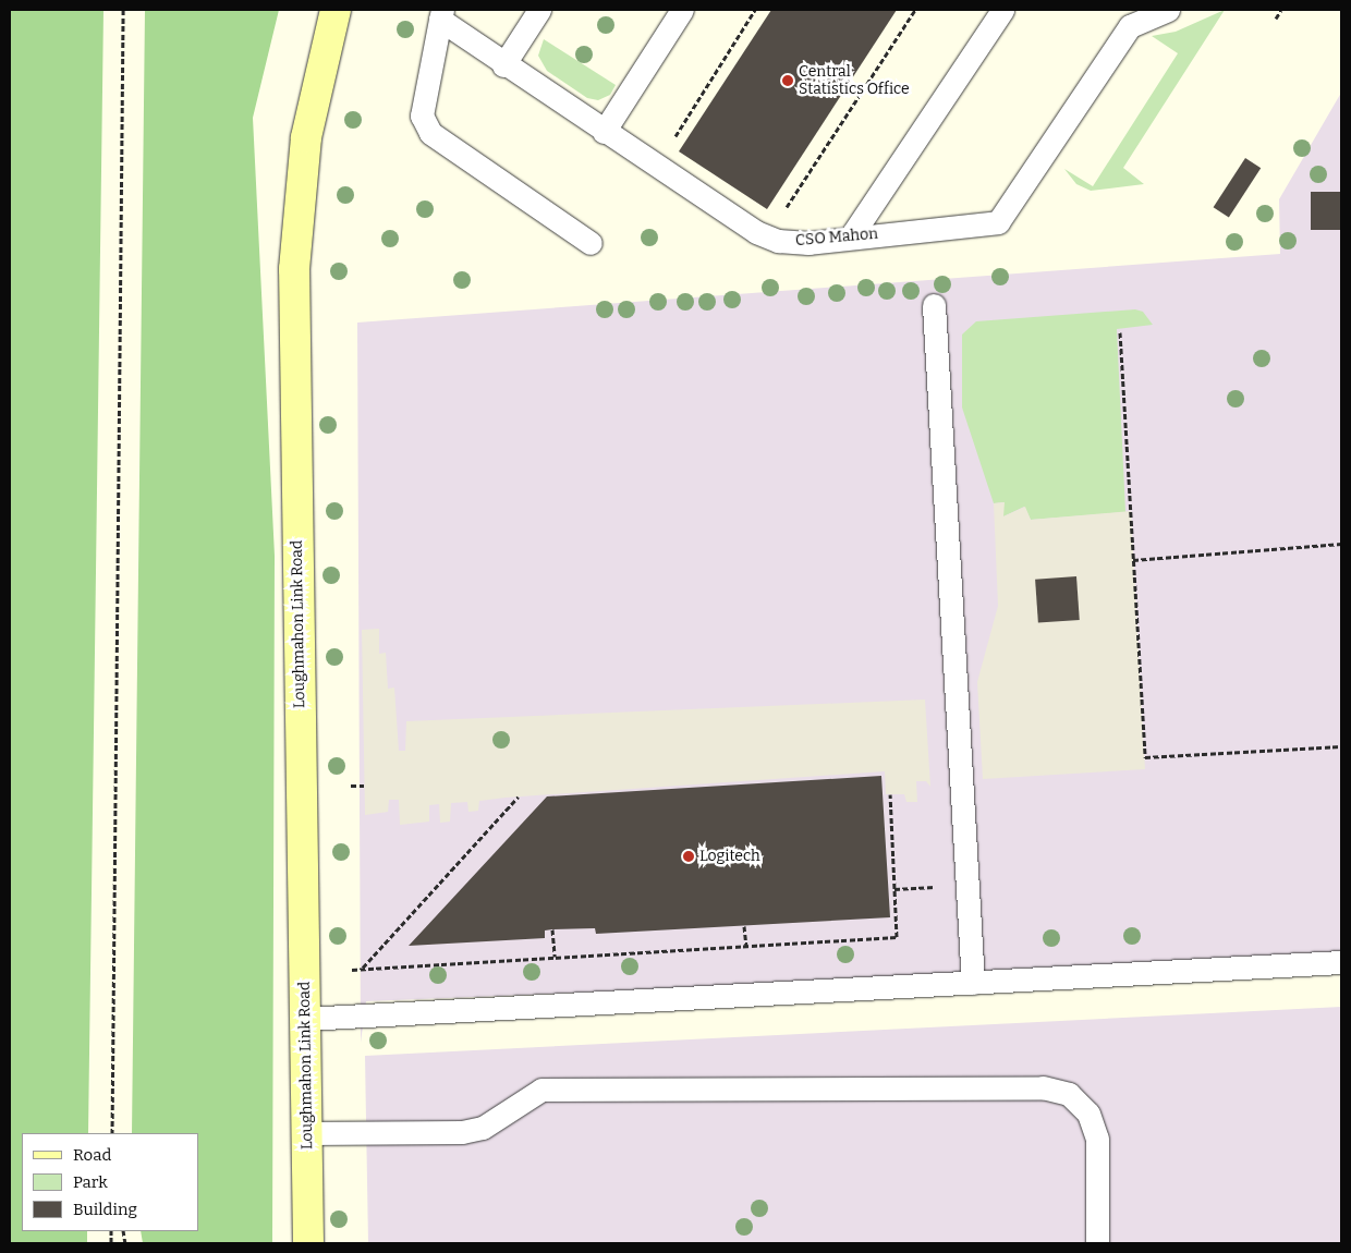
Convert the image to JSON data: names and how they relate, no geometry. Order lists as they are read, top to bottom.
{
  "streets": {
    "main road": ["Loughmahon Link Road"],
    "lane": ["CSO Mahon"]
  },
  "places": ["Central Statistics Office", "Logitech"],
  "legend": ["Road", "Park", "Building"]
}
